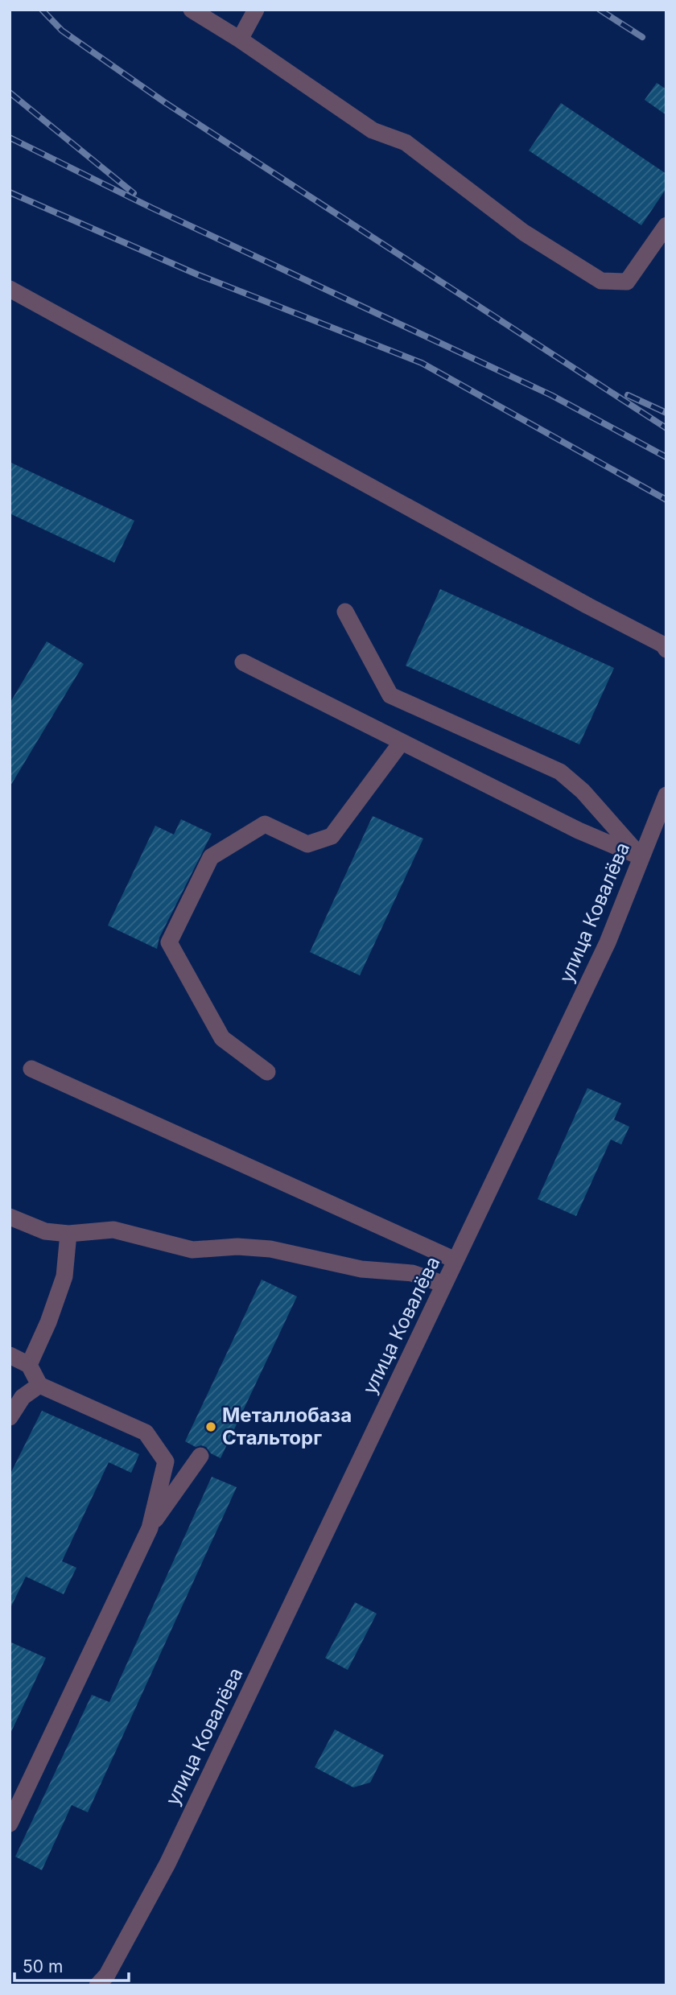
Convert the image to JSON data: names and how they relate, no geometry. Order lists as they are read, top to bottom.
{
  "streets": {
    "street": ["улица Ковалёва"]
  },
  "places": ["Металлобаза Стальторг"],
  "scale_bar": "50 m"
}
